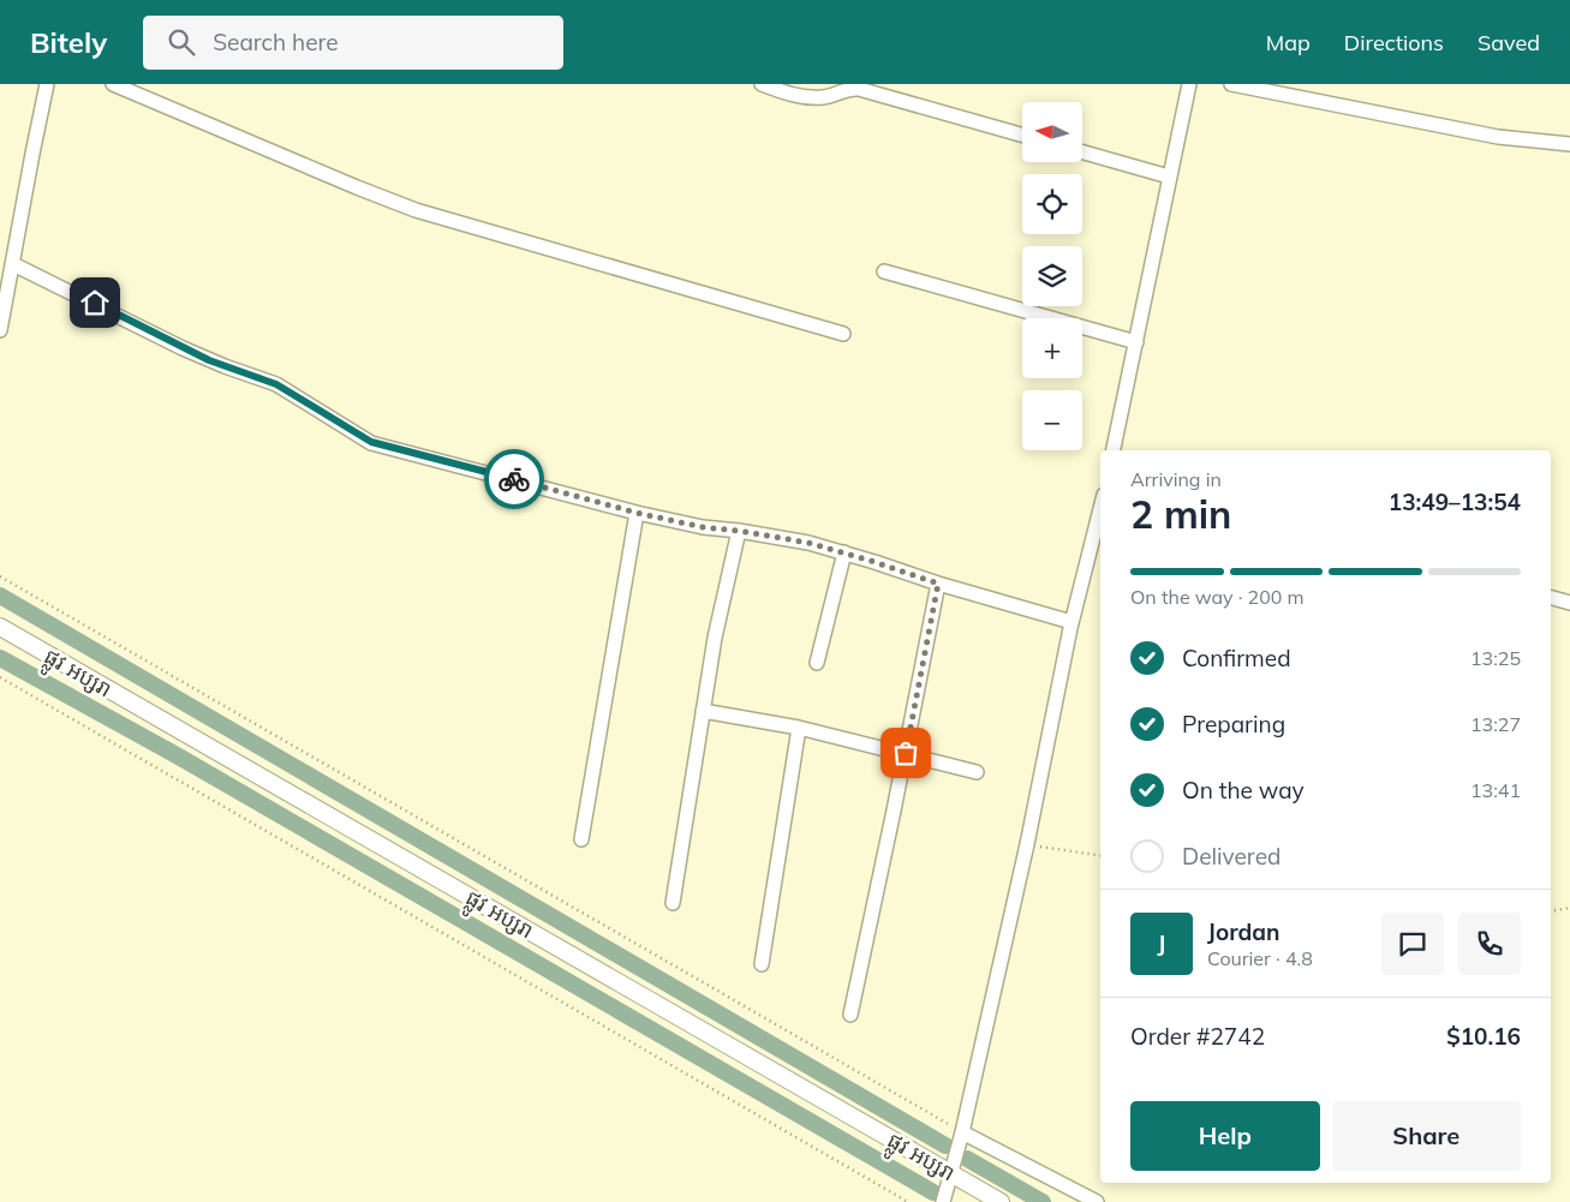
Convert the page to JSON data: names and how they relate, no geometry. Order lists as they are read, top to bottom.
{
  "streets": {
    "street": ["ផ្លូវ អប្សរា"]
  },
  "north": "left",
  "page": {
    "header": "Bitely",
    "search": "Search here",
    "nav": ["Map", "Directions", "Saved"],
    "map_buttons": ["+", "−"],
    "heading": ["2 min", "Arriving in", "13:49–13:54"],
    "panel": [
      "Jordan",
      "Courier · 4.8",
      "Order #2742",
      "$10.16"
    ],
    "bar": "On the way · 200 m",
    "list": [
      ["Confirmed", "13:25"],
      ["Preparing", "13:27"],
      ["On the way", "13:41"],
      "Delivered"
    ],
    "round": "J",
    "buttons": ["Help", "Share"]
  }
}
